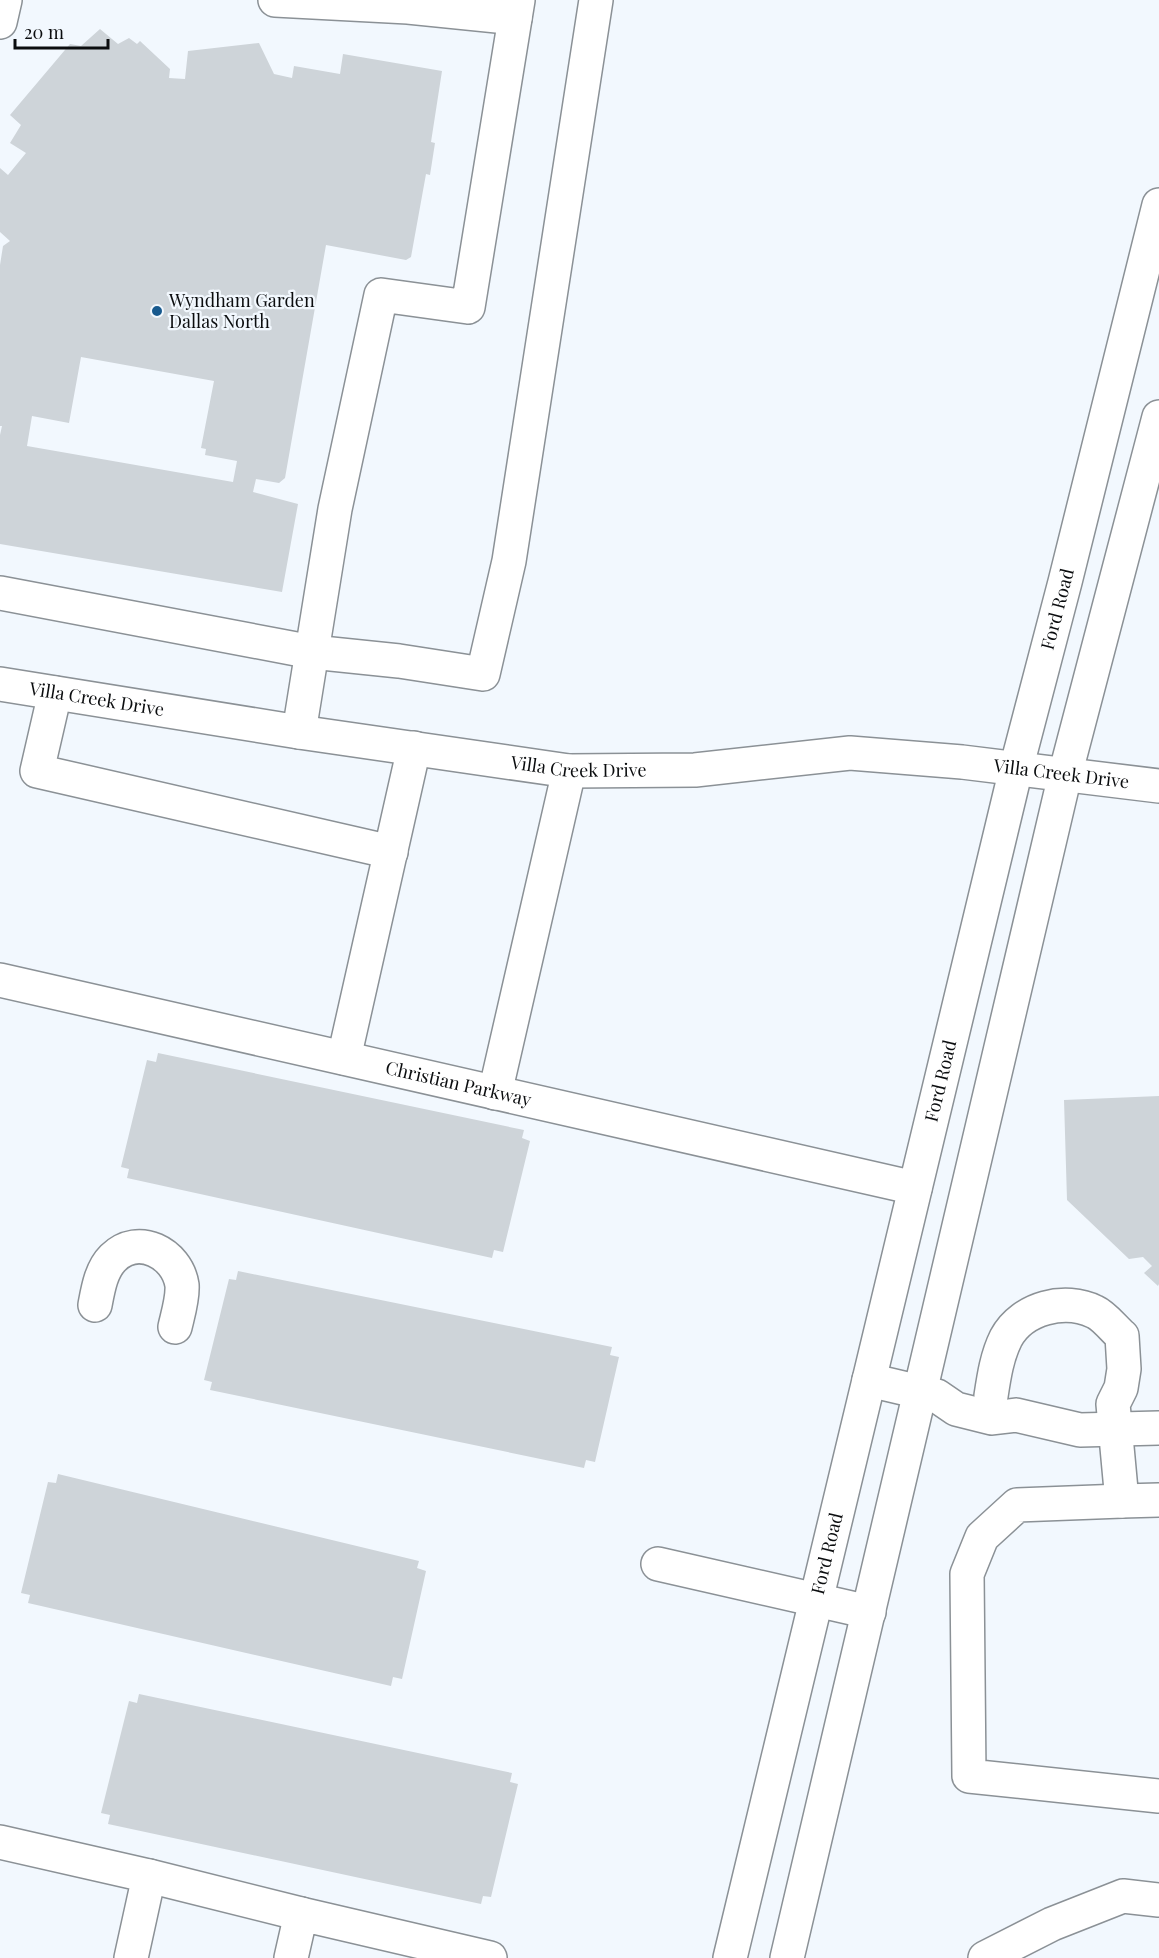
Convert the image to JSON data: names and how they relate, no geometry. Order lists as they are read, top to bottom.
{
  "streets": {
    "street": ["Ford Road", "Villa Creek Drive", "Christian Parkway"]
  },
  "crossings": [
    ["Ford Road", "Villa Creek Drive"],
    ["Ford Road", "Christian Parkway"]
  ],
  "places": ["Wyndham Garden Dallas North"],
  "scale_bar": "20 m"
}
